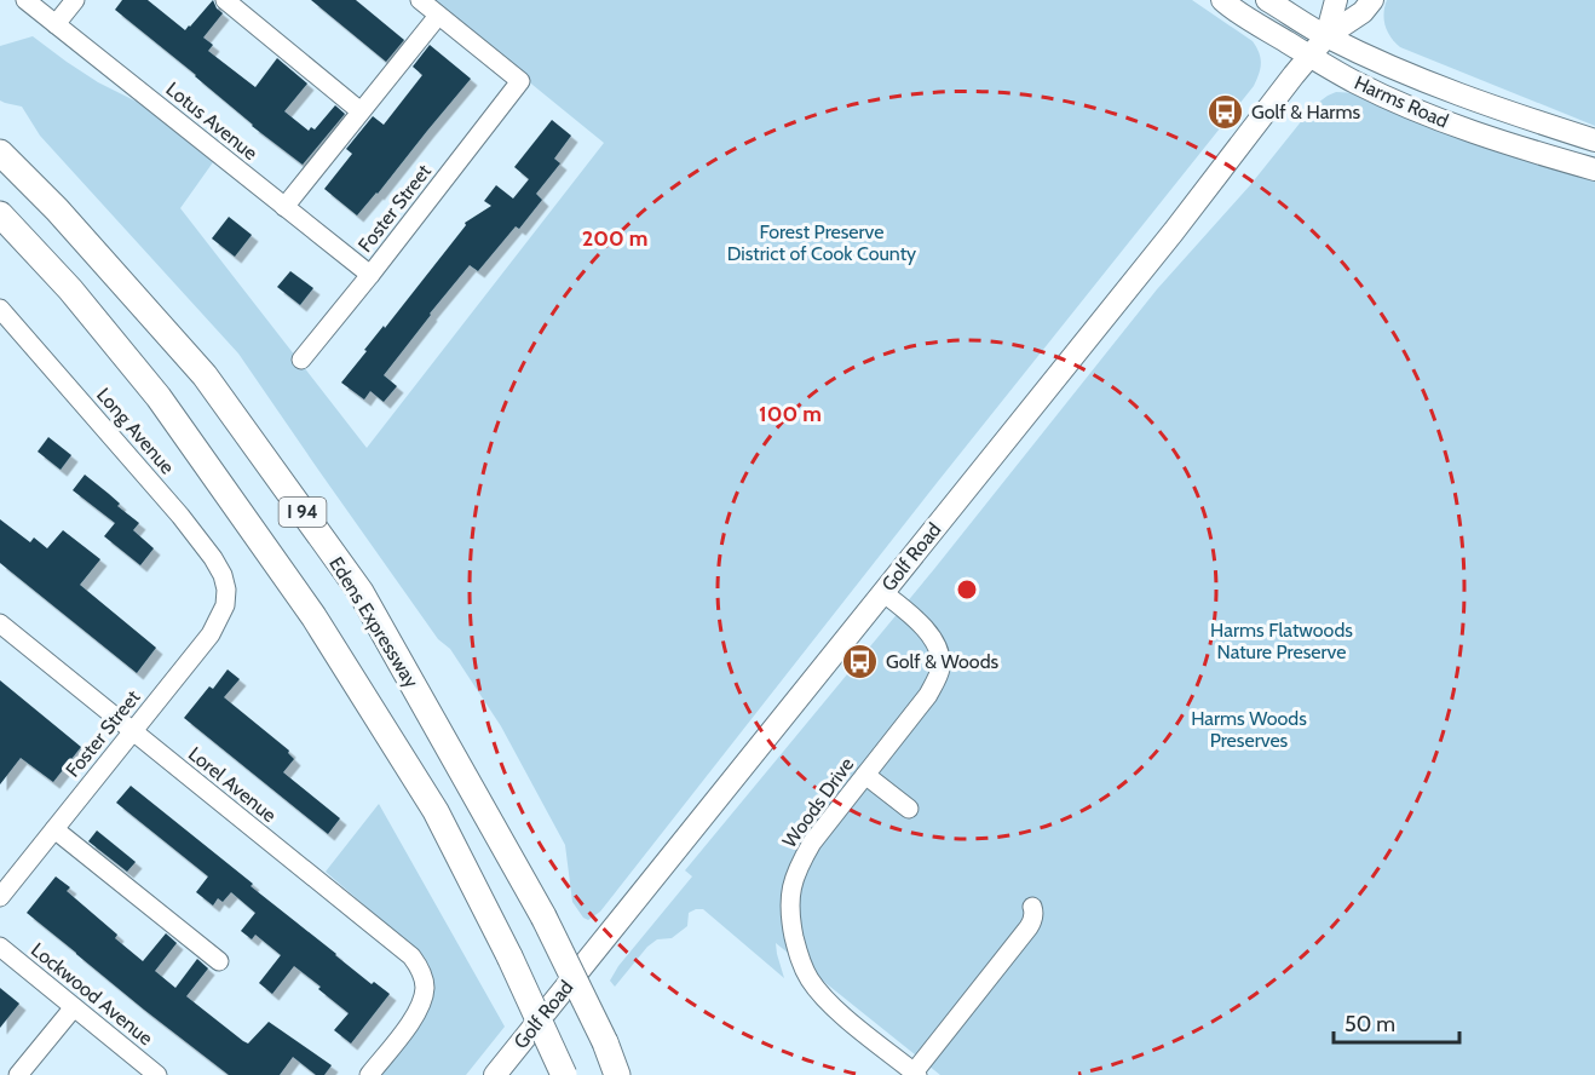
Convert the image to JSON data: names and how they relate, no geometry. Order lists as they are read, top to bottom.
{
  "streets": {
    "highway": ["I 94", "Edens Expressway"],
    "main road": ["Harms Road", "Golf Road"],
    "street": [
      "Lotus Avenue",
      "Foster Street",
      "Long Avenue",
      "Lorel Avenue",
      "Woods Drive",
      "Lockwood Avenue"
    ]
  },
  "crossings": [
    ["Harms Road", "Golf Road"],
    ["Lotus Avenue", "Foster Street"],
    ["Foster Street", "Long Avenue"],
    ["Foster Street", "Lorel Avenue"],
    ["Golf Road", "Woods Drive"]
  ],
  "parks": ["Forest Preserve District of Cook County", "Harms Flatwoods Nature Preserve", "Harms Woods Preserves"],
  "places": {
    "bus stop": ["Golf & Harms", "Golf & Woods"]
  },
  "scale_bar": "50 m",
  "rings": ["200 m", "100 m"]
}
